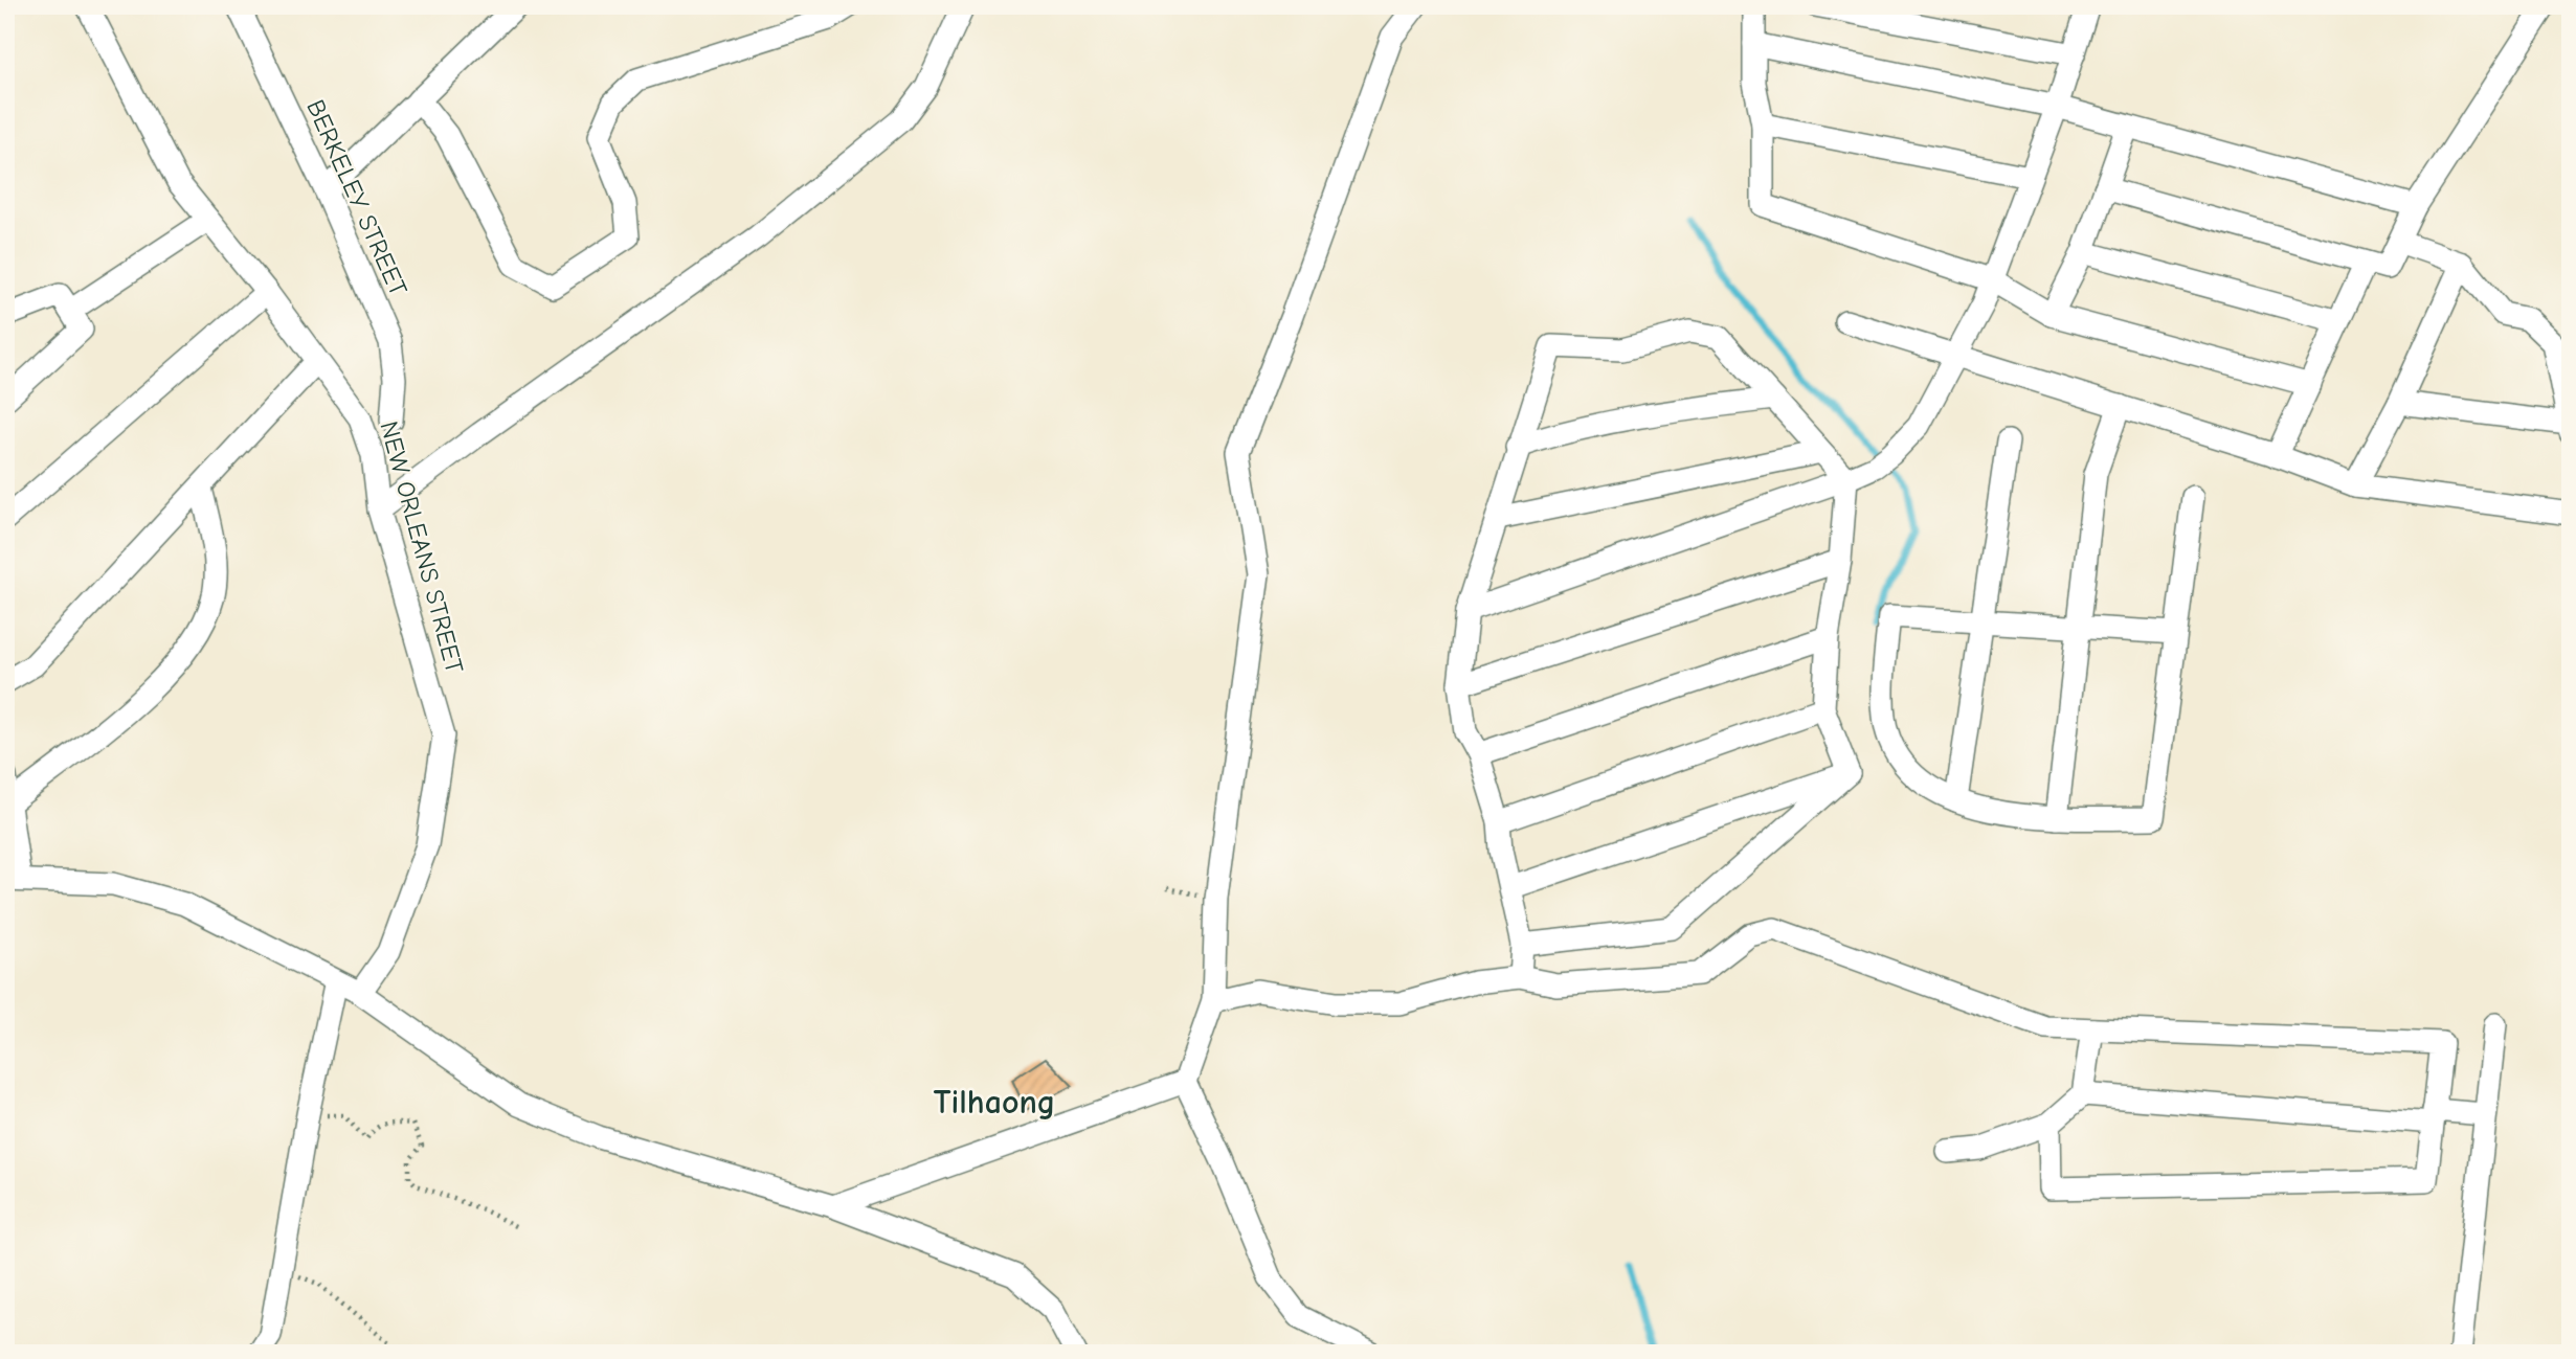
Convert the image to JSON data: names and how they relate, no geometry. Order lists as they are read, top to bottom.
{
  "streets": {
    "street": ["BERKELEY STREET", "NEW ORLEANS STREET"]
  },
  "districts": ["Tilhaong"]
}
